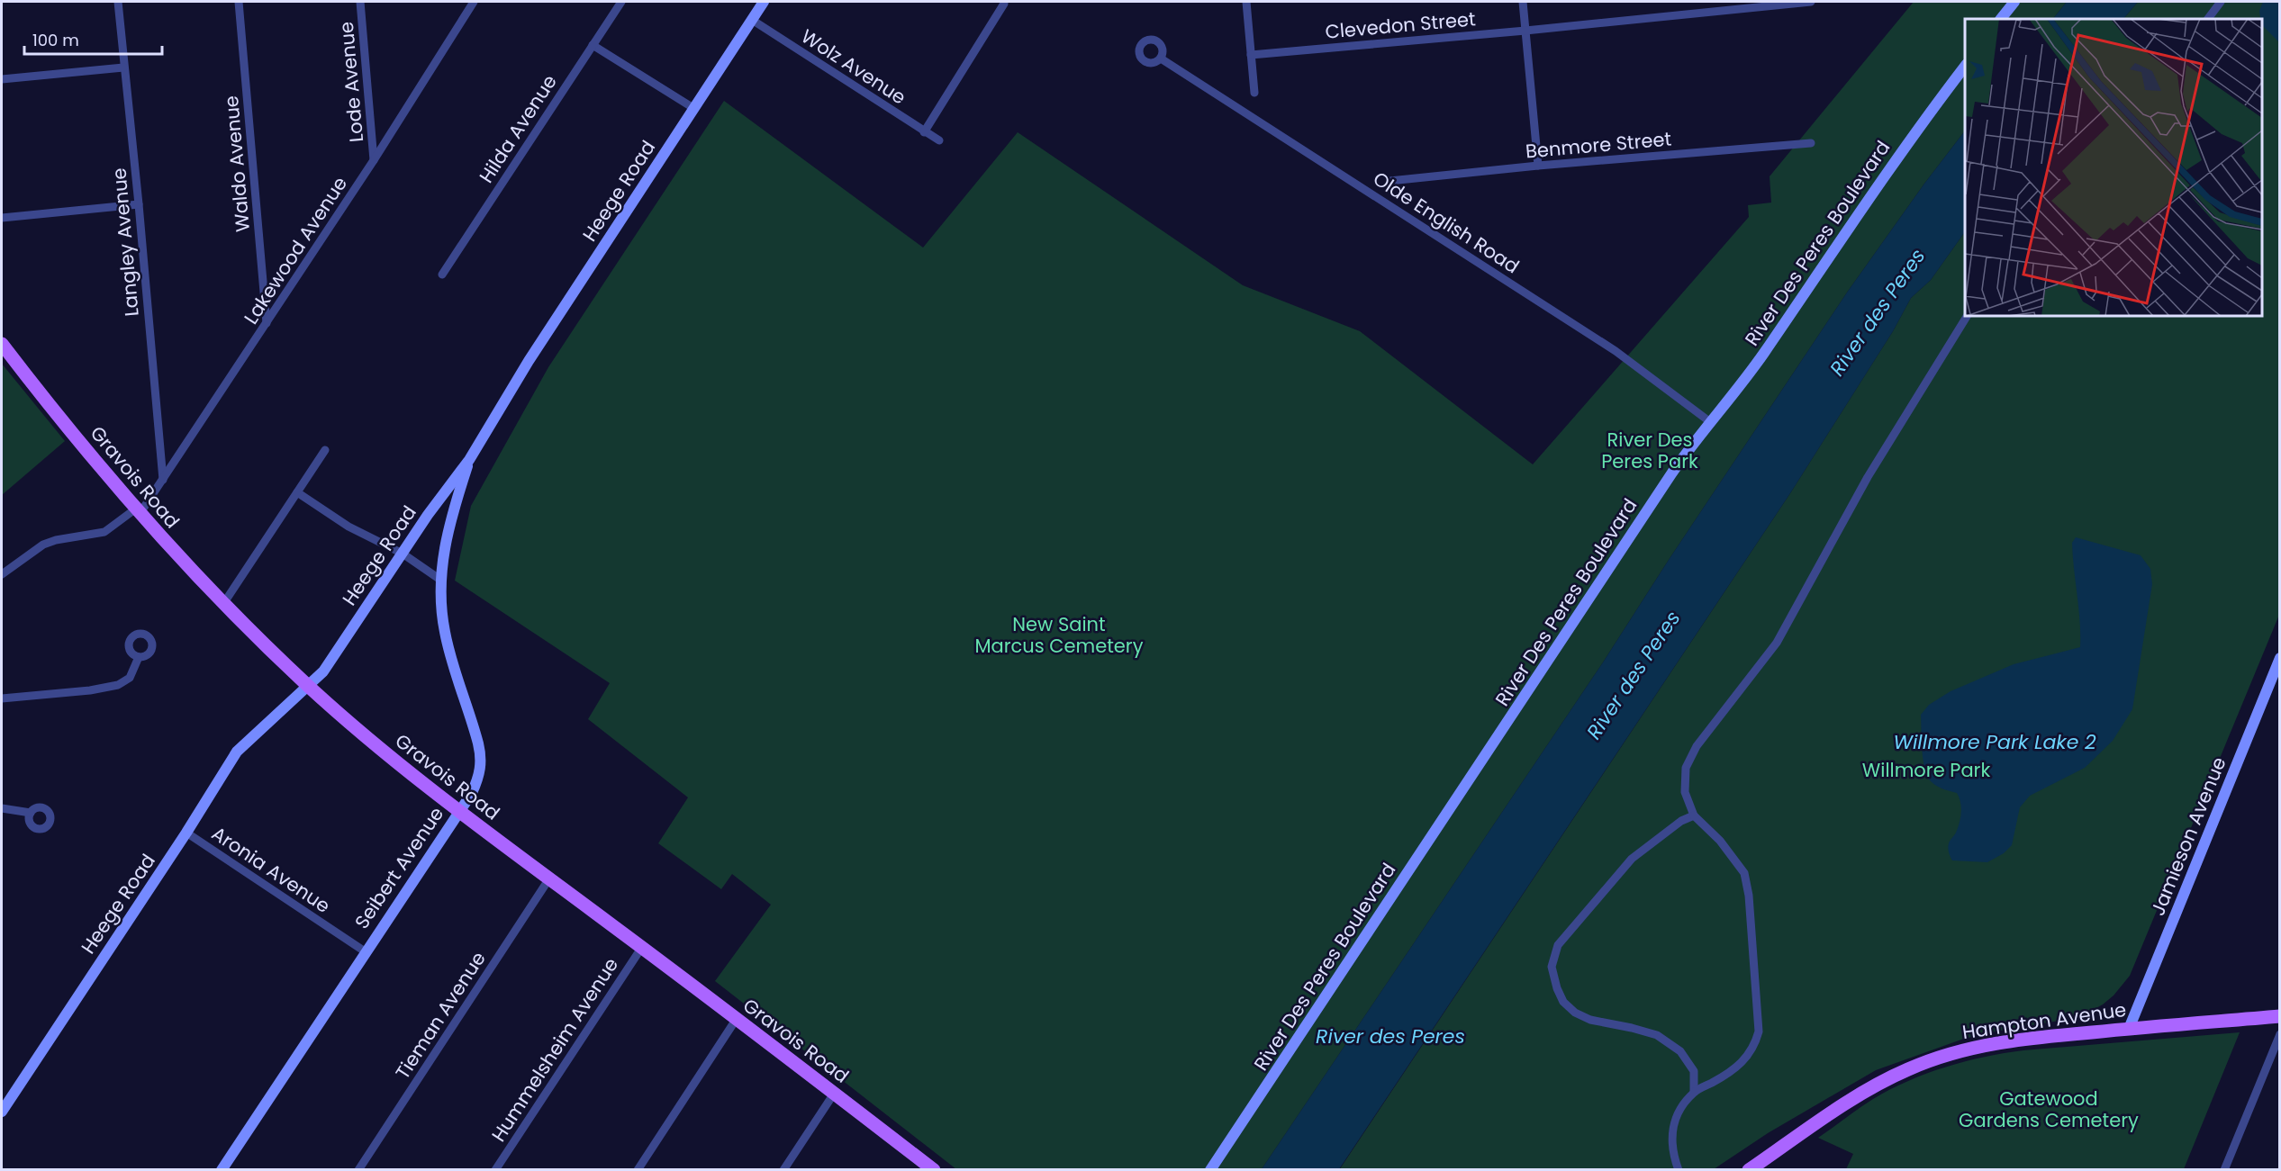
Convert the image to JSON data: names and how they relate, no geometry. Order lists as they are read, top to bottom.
{
  "streets": {
    "main road": ["Gravois Road", "Hampton Avenue"],
    "street": [
      "Clevedon Street",
      "Wolz Avenue",
      "Lode Avenue",
      "Hilda Avenue",
      "Benmore Street",
      "Waldo Avenue",
      "Heege Road",
      "Olde English Road",
      "Langley Avenue",
      "River Des Peres Boulevard",
      "Lakewood Avenue",
      "Jamieson Avenue",
      "Seibert Avenue",
      "Aronia Avenue",
      "Tieman Avenue",
      "Hummelsheim Avenue"
    ]
  },
  "crossings": [
    ["Wolz Avenue", "Heege Road"],
    ["Lode Avenue", "Lakewood Avenue"],
    ["Waldo Avenue", "Lakewood Avenue"],
    ["Heege Road", "Gravois Road"],
    ["Heege Road", "Seibert Avenue"],
    ["Heege Road", "Aronia Avenue"],
    ["Olde English Road", "River Des Peres Boulevard"],
    ["Langley Avenue", "Lakewood Avenue"],
    ["Lakewood Avenue", "Gravois Road"],
    ["Gravois Road", "Seibert Avenue"],
    ["Gravois Road", "Tieman Avenue"],
    ["Gravois Road", "Hummelsheim Avenue"],
    ["Jamieson Avenue", "Hampton Avenue"],
    ["Seibert Avenue", "Aronia Avenue"]
  ],
  "water": ["River des Peres", "Willmore Park Lake 2"],
  "parks": [
    "River Des Peres Park",
    "New Saint Marcus Cemetery",
    "Willmore Park",
    "Gatewood Gardens Cemetery"
  ],
  "scale_bar": "100 m"
}
